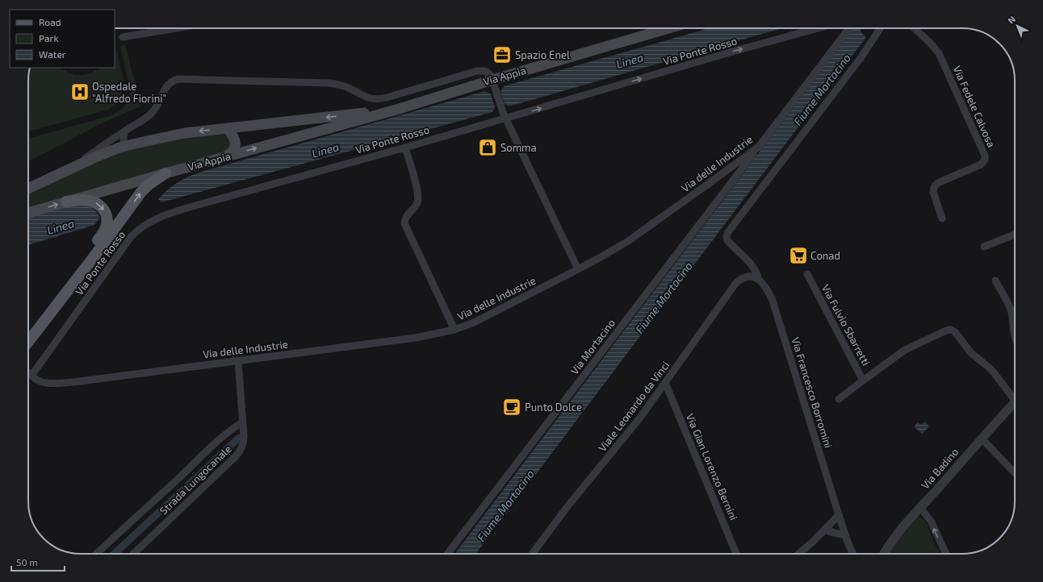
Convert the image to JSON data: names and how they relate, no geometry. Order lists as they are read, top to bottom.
{
  "streets": {
    "main road": ["Via Appia"],
    "street": [
      "Via Ponte Rosso",
      "Via Fedele Calvosa",
      "Via delle Industrie",
      "Via Fulvio Sbarretti",
      "Via Mortacino",
      "Via Francesco Borromini",
      "Viale Leonardo da Vinci",
      "Via Gian Lorenzo Bernini",
      "Via Badino",
      "Strada Lungocanale"
    ]
  },
  "crossings": [
    ["Via Ponte Rosso", "Via delle Industrie"],
    ["Via delle Industrie", "Via Mortacino"],
    ["Via delle Industrie", "Strada Lungocanale"],
    ["Via Francesco Borromini", "Viale Leonardo da Vinci"],
    ["Viale Leonardo da Vinci", "Via Gian Lorenzo Bernini"]
  ],
  "one_way": ["Via Ponte Rosso"],
  "water": ["Linea", "Fiume Mortacino"],
  "places": {
    "office": ["Spazio Enel"],
    "hospital": ["Ospedale \"Alfredo Fiorini\""],
    "shop": ["Somma"],
    "supermarket": ["Conad"],
    "cafe": ["Punto Dolce"]
  },
  "legend": ["Road", "Park", "Water"],
  "scale_bar": "50 m",
  "north": "top left"
}
